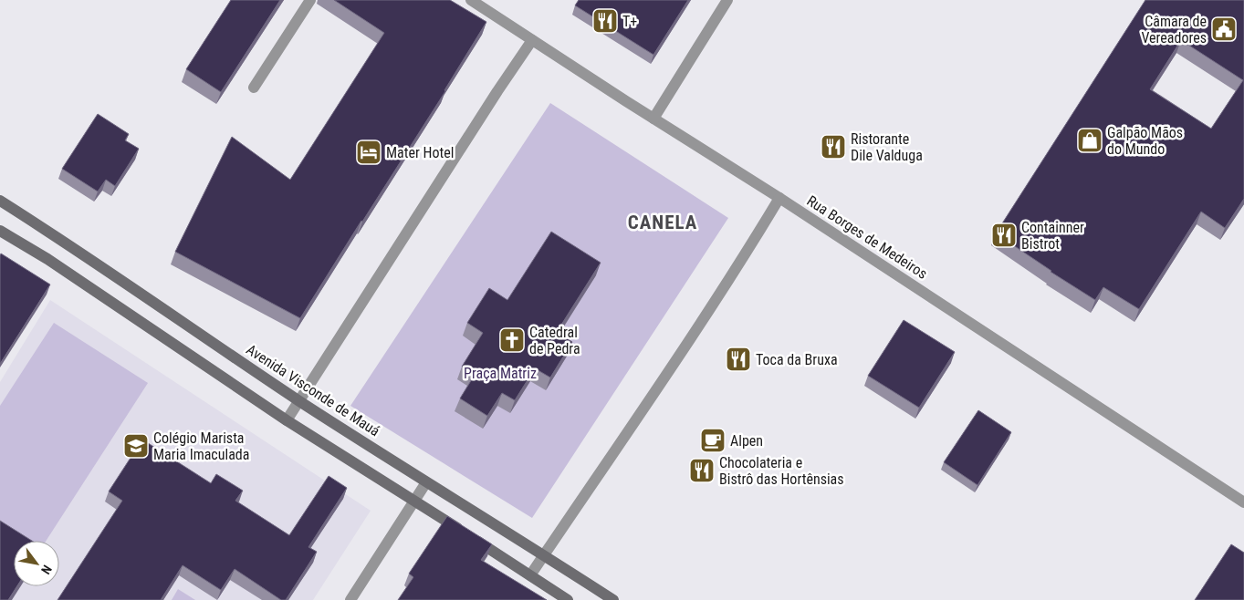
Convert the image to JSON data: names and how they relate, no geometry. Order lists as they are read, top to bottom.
{
  "streets": {
    "main road": ["Avenida Visconde de Mauá"],
    "street": ["Rua Borges de Medeiros"]
  },
  "districts": ["CANELA"],
  "parks": ["Praça Matriz"],
  "places": {
    "restaurant": [
      "T+",
      "Ristorante Dile Valduga",
      "Containner Bistrot",
      "Toca da Bruxa",
      "Chocolateria e Bistrô das Hortênsias"
    ],
    "public building": ["Câmara de Vereadores"],
    "shop": ["Galpão Mãos do Mundo"],
    "hotel": ["Mater Hotel"],
    "church": ["Catedral de Pedra"],
    "cafe": ["Alpen"],
    "school or university": ["Colégio Marista Maria Imaculada"]
  },
  "north": "bottom right"
}
